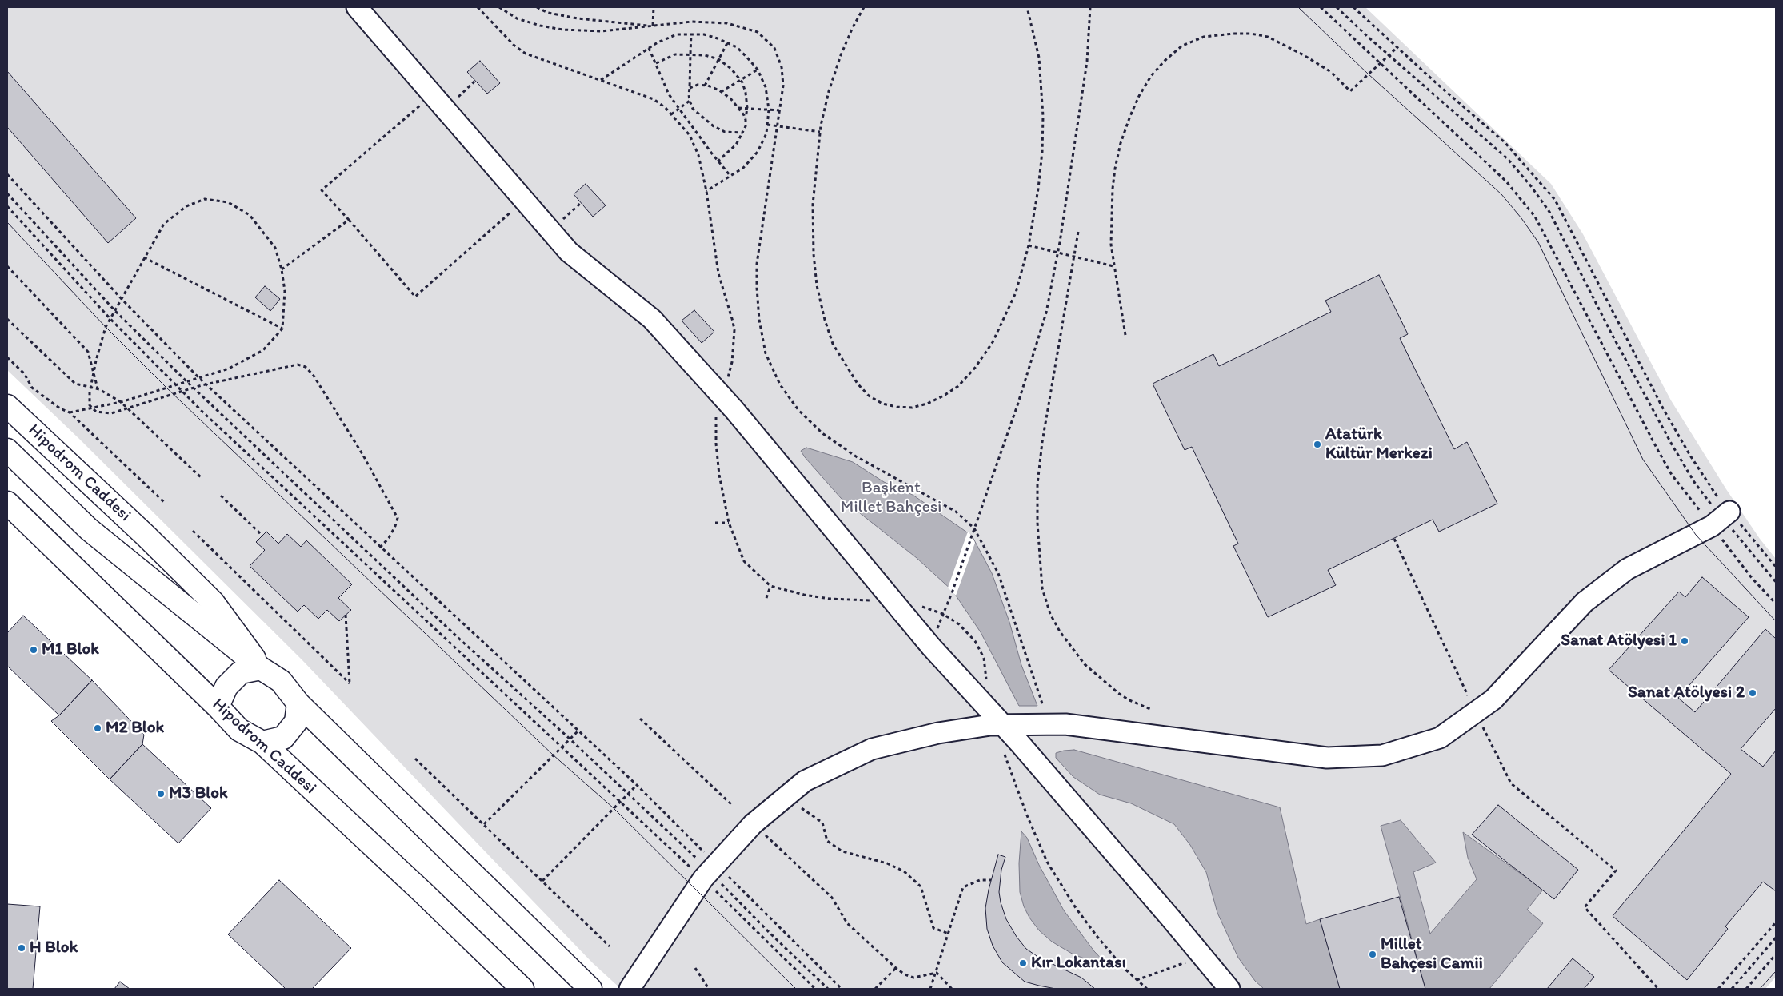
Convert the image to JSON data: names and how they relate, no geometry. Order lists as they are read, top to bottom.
{
  "streets": {
    "main road": ["Hipodrom Caddesi"]
  },
  "parks": ["Başkent Millet Bahçesi"],
  "places": [
    "Atatürk Kültür Merkezi",
    "Sanat Atölyesi 1",
    "M1 Blok",
    "Sanat Atölyesi 2",
    "M2 Blok",
    "M3 Blok",
    "H Blok",
    "Millet Bahçesi Camii",
    "Kır Lokantası"
  ]
}
